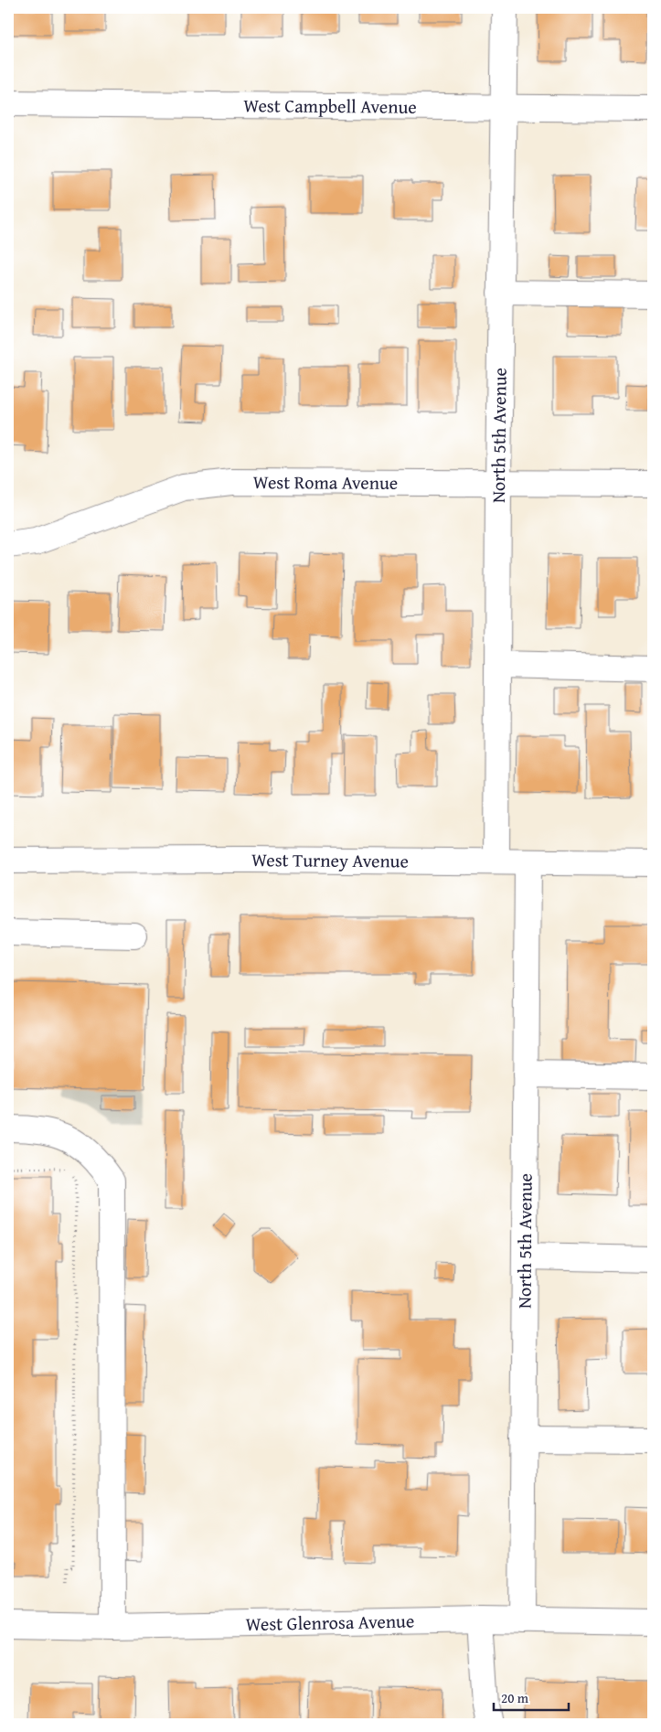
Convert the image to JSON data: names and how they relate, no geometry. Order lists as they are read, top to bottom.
{
  "streets": {
    "street": [
      "West Campbell Avenue",
      "North 5th Avenue",
      "West Roma Avenue",
      "West Turney Avenue",
      "West Glenrosa Avenue"
    ]
  },
  "crossings": [
    ["West Campbell Avenue", "North 5th Avenue"],
    ["North 5th Avenue", "West Roma Avenue"],
    ["North 5th Avenue", "West Turney Avenue"],
    ["North 5th Avenue", "West Glenrosa Avenue"]
  ],
  "scale_bar": "20 m"
}
